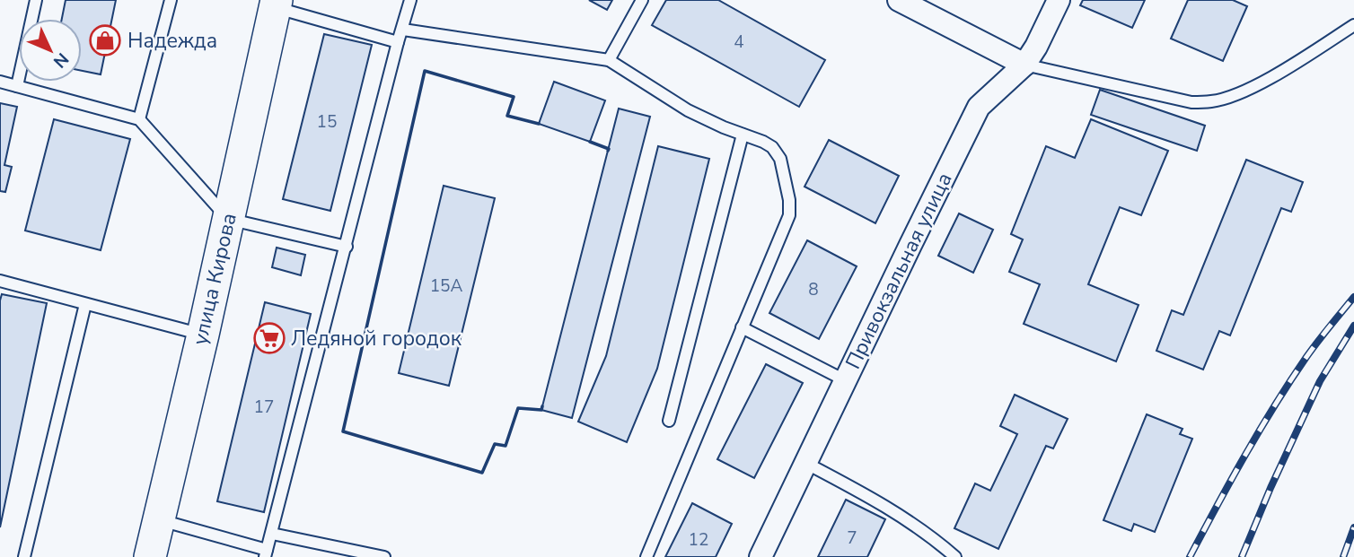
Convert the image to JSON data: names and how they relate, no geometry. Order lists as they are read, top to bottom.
{
  "streets": {
    "main road": ["улица Кирова"],
    "street": ["Привокзальная улица"]
  },
  "places": {
    "shop": ["Надежда"],
    "supermarket": ["Ледяной городок"]
  },
  "house_numbers": [
    "4",
    "15",
    "15А",
    "8",
    "17",
    "7",
    "12"
  ],
  "north": "bottom right"
}
